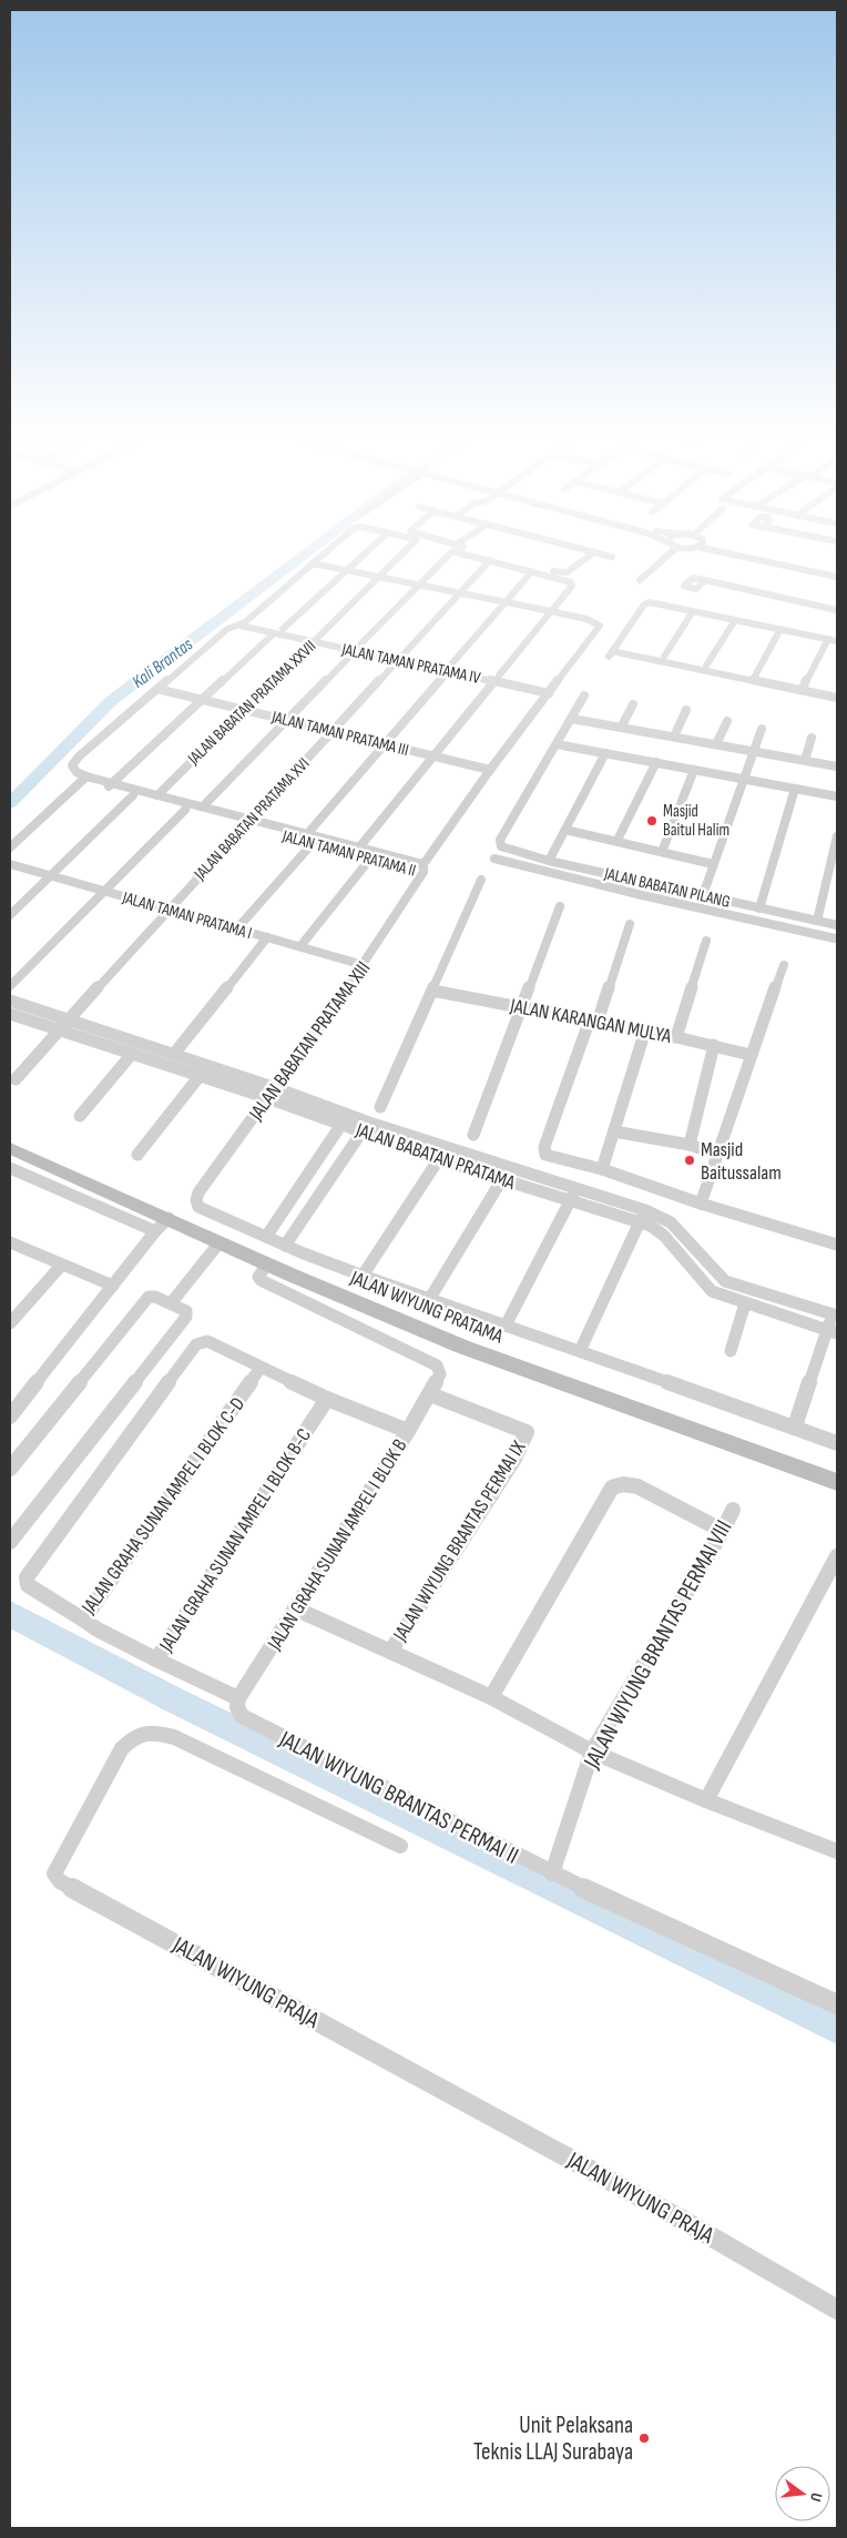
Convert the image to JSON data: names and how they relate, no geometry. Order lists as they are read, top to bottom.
{
  "streets": {
    "street": [
      "JALAN TAMAN PRATAMA IV",
      "JALAN BABATAN PRATAMA XXVII",
      "JALAN TAMAN PRATAMA III",
      "JALAN BABATAN PRATAMA XVI",
      "JALAN TAMAN PRATAMA II",
      "JALAN BABATAN PILANG",
      "JALAN TAMAN PRATAMA I",
      "JALAN KARANGAN MULYA",
      "JALAN BABATAN PRATAMA XIII",
      "JALAN BABATAN PRATAMA",
      "JALAN WIYUNG PRATAMA",
      "JALAN GRAHA SUNAN AMPEL I BLOK C-D",
      "JALAN GRAHA SUNAN AMPEL I BLOK B-C",
      "JALAN WIYUNG BRANTAS PERMAI IX",
      "JALAN GRAHA SUNAN AMPEL I BLOK B",
      "JALAN WIYUNG BRANTAS PERMAI VIII",
      "JALAN WIYUNG BRANTAS PERMAI II",
      "JALAN WIYUNG PRAJA"
    ]
  },
  "crossings": [
    ["JALAN TAMAN PRATAMA IV", "JALAN BABATAN PRATAMA XXVII"],
    ["JALAN TAMAN PRATAMA IV", "JALAN BABATAN PRATAMA XVI"],
    ["JALAN TAMAN PRATAMA IV", "JALAN BABATAN PRATAMA XIII"],
    ["JALAN BABATAN PRATAMA XXVII", "JALAN TAMAN PRATAMA III"],
    ["JALAN BABATAN PRATAMA XXVII", "JALAN TAMAN PRATAMA II"],
    ["JALAN TAMAN PRATAMA III", "JALAN BABATAN PRATAMA XVI"],
    ["JALAN TAMAN PRATAMA III", "JALAN BABATAN PRATAMA XIII"],
    ["JALAN BABATAN PRATAMA XVI", "JALAN TAMAN PRATAMA II"],
    ["JALAN BABATAN PRATAMA XVI", "JALAN TAMAN PRATAMA I"],
    ["JALAN BABATAN PRATAMA XVI", "JALAN BABATAN PRATAMA"],
    ["JALAN TAMAN PRATAMA II", "JALAN BABATAN PRATAMA XIII"],
    ["JALAN TAMAN PRATAMA I", "JALAN BABATAN PRATAMA XIII"],
    ["JALAN BABATAN PRATAMA XIII", "JALAN BABATAN PRATAMA"],
    ["JALAN BABATAN PRATAMA XIII", "JALAN WIYUNG PRATAMA"],
    ["JALAN WIYUNG PRATAMA", "JALAN GRAHA SUNAN AMPEL I BLOK B"],
    ["JALAN GRAHA SUNAN AMPEL I BLOK B-C", "JALAN GRAHA SUNAN AMPEL I BLOK B"],
    ["JALAN GRAHA SUNAN AMPEL I BLOK B-C", "JALAN WIYUNG BRANTAS PERMAI II"],
    ["JALAN WIYUNG BRANTAS PERMAI IX", "JALAN GRAHA SUNAN AMPEL I BLOK B"],
    ["JALAN GRAHA SUNAN AMPEL I BLOK B", "JALAN WIYUNG BRANTAS PERMAI II"],
    ["JALAN WIYUNG BRANTAS PERMAI VIII", "JALAN WIYUNG BRANTAS PERMAI II"]
  ],
  "water": ["Kali Brantas"],
  "places": ["Masjid Baitul Halim", "Masjid Baitussalam", "Unit Pelaksana Teknis LLAJ Surabaya"],
  "north": "right"
}
